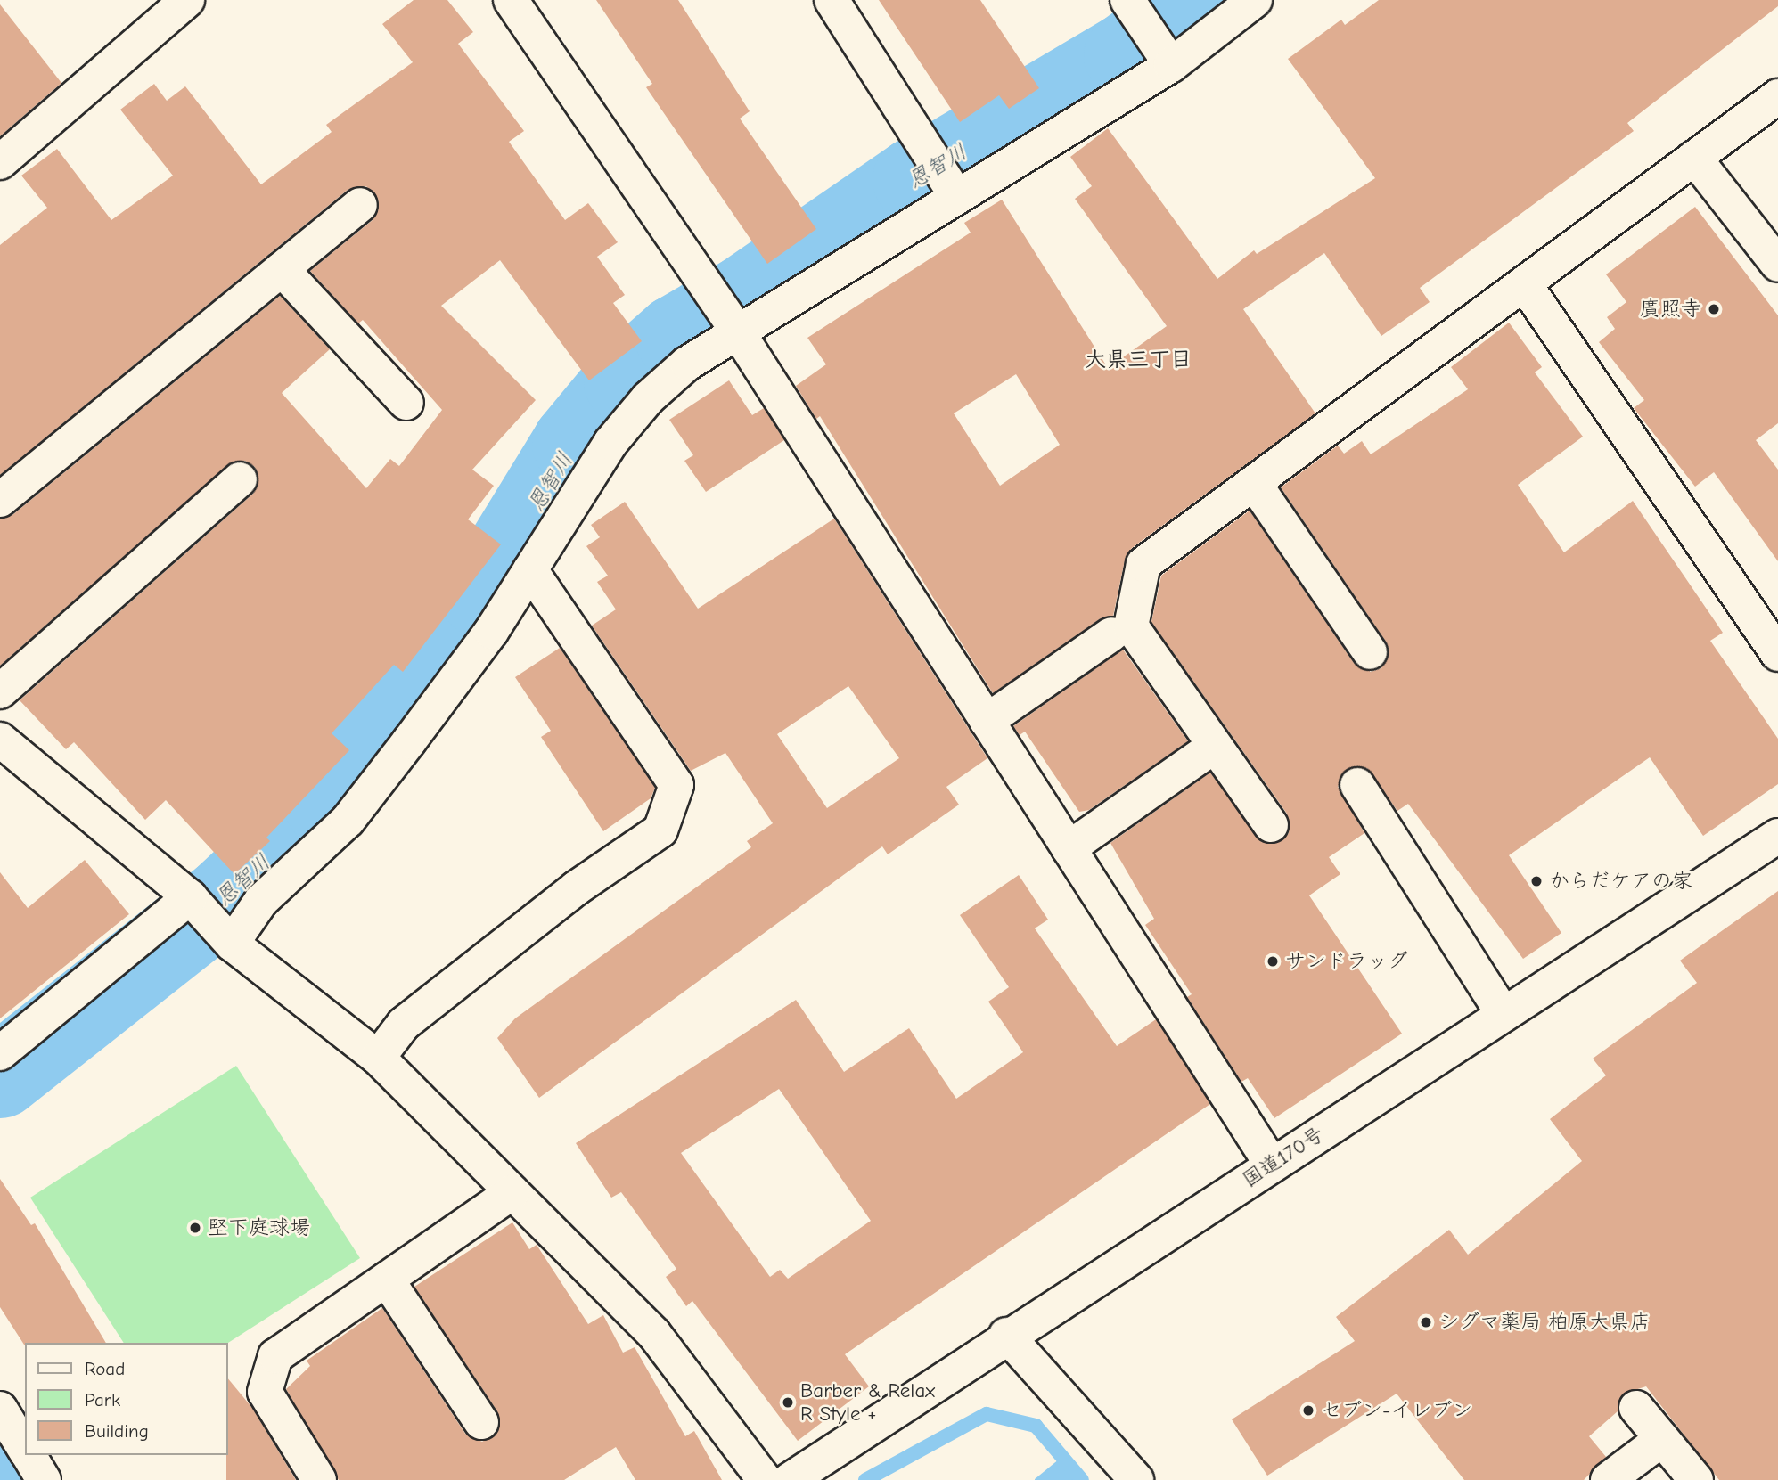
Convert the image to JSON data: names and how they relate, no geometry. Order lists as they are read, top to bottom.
{
  "streets": {
    "main road": ["国道170号"]
  },
  "districts": ["大県三丁目"],
  "water": ["恩智川"],
  "places": [
    "廣照寺",
    "からだケアの家",
    "サンドラッグ",
    "堅下庭球場",
    "シグマ薬局 柏原大県店",
    "Barber & Relax R Style +",
    "セブン-イレブン"
  ],
  "legend": ["Road", "Park", "Building"]
}
